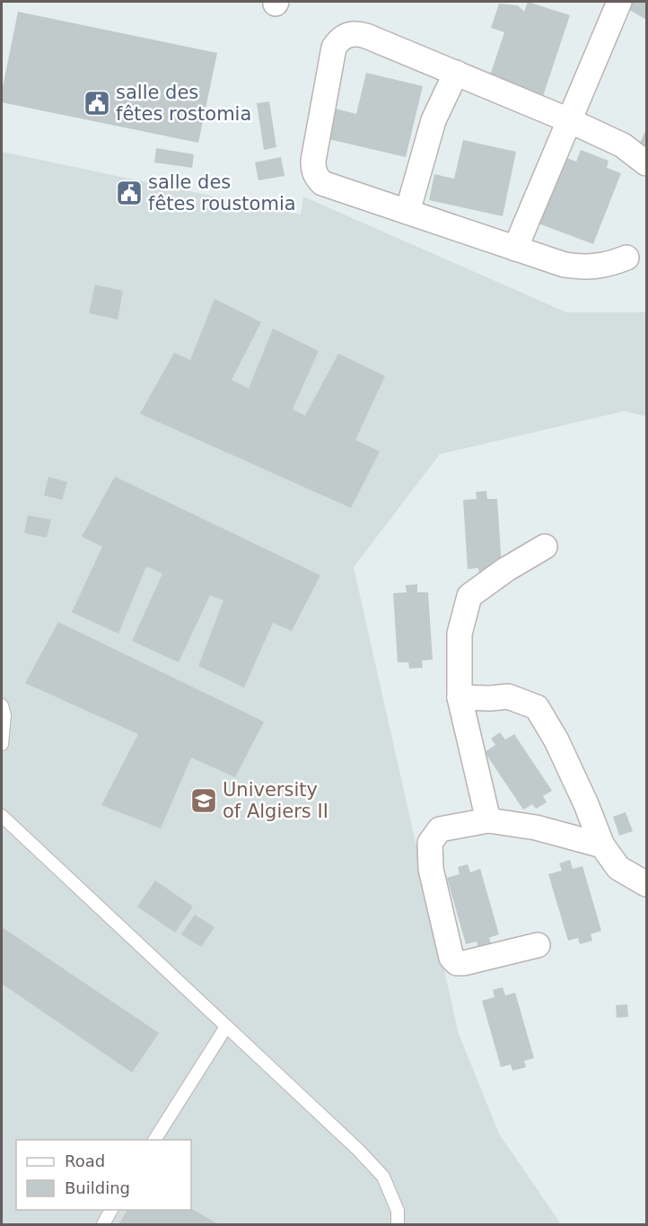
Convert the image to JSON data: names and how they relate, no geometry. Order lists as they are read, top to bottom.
{
  "places": {
    "public building": ["salle des fêtes rostomia", "salle des fêtes roustomia"],
    "school or university": ["University of Algiers II"]
  },
  "legend": ["Road", "Building"]
}
